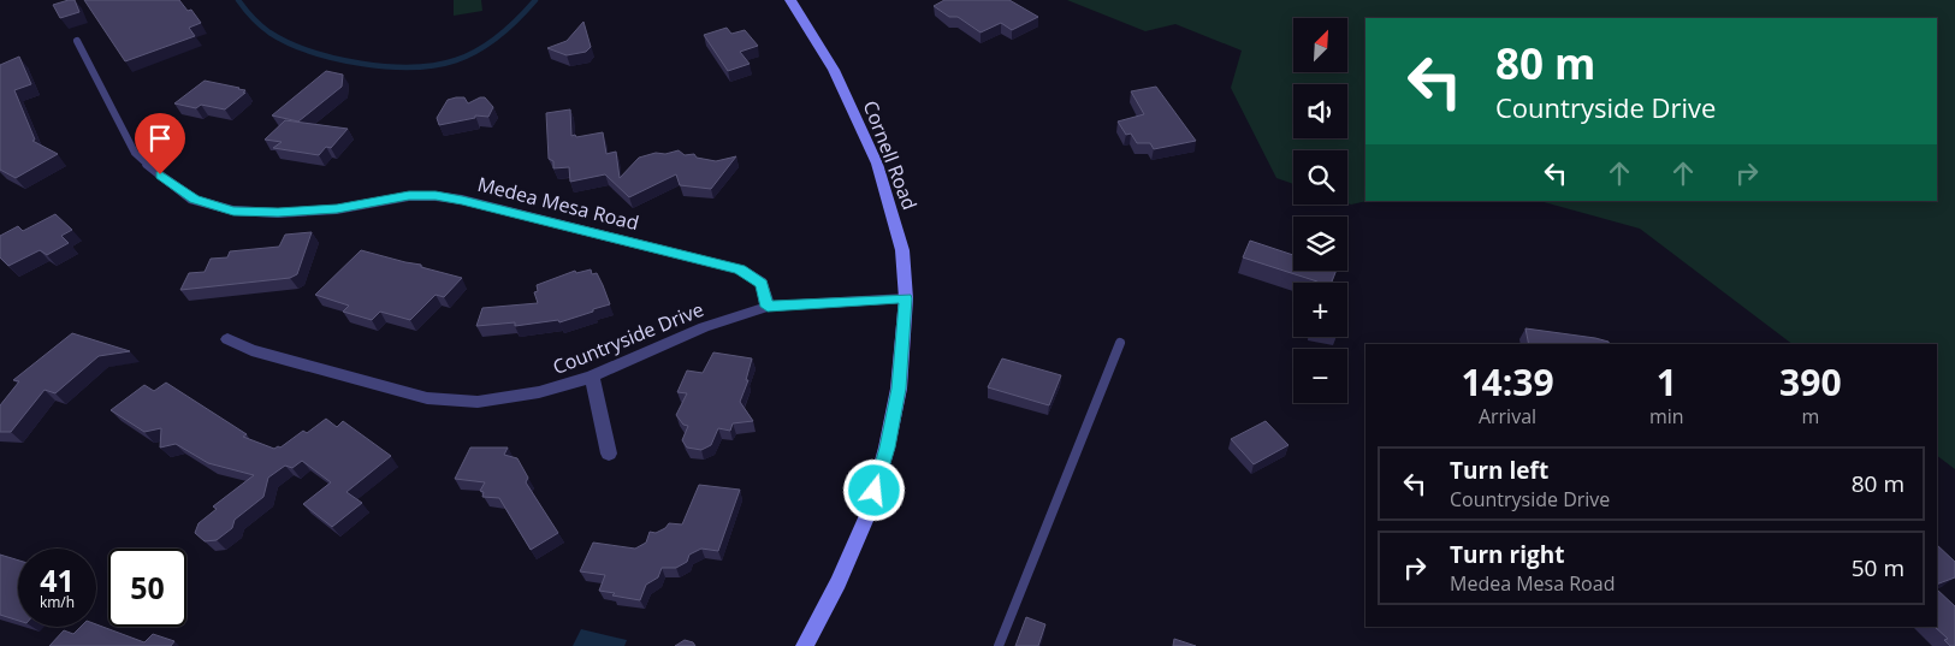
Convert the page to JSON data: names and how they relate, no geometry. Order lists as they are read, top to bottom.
{
  "streets": {
    "main road": ["Cornell Road"],
    "street": ["Medea Mesa Road", "Countryside Drive"]
  },
  "crossings": [
    ["Cornell Road", "Countryside Drive"],
    ["Medea Mesa Road", "Countryside Drive"]
  ],
  "north": "top right",
  "page": {
    "map_buttons": ["+", "−"],
    "turn": ["80 m", "Countryside Drive"],
    "eta": [
      "14:39",
      "Arrival",
      "1",
      "min",
      "390",
      "m"
    ],
    "list": [
      {
        "name": "Turn left",
        "note": "Countryside Drive",
        "value": "80 m"
      },
      {
        "name": "Turn right",
        "note": "Medea Mesa Road",
        "value": "50 m"
      }
    ],
    "speed": "41 km/h",
    "limit": "50"
  }
}
